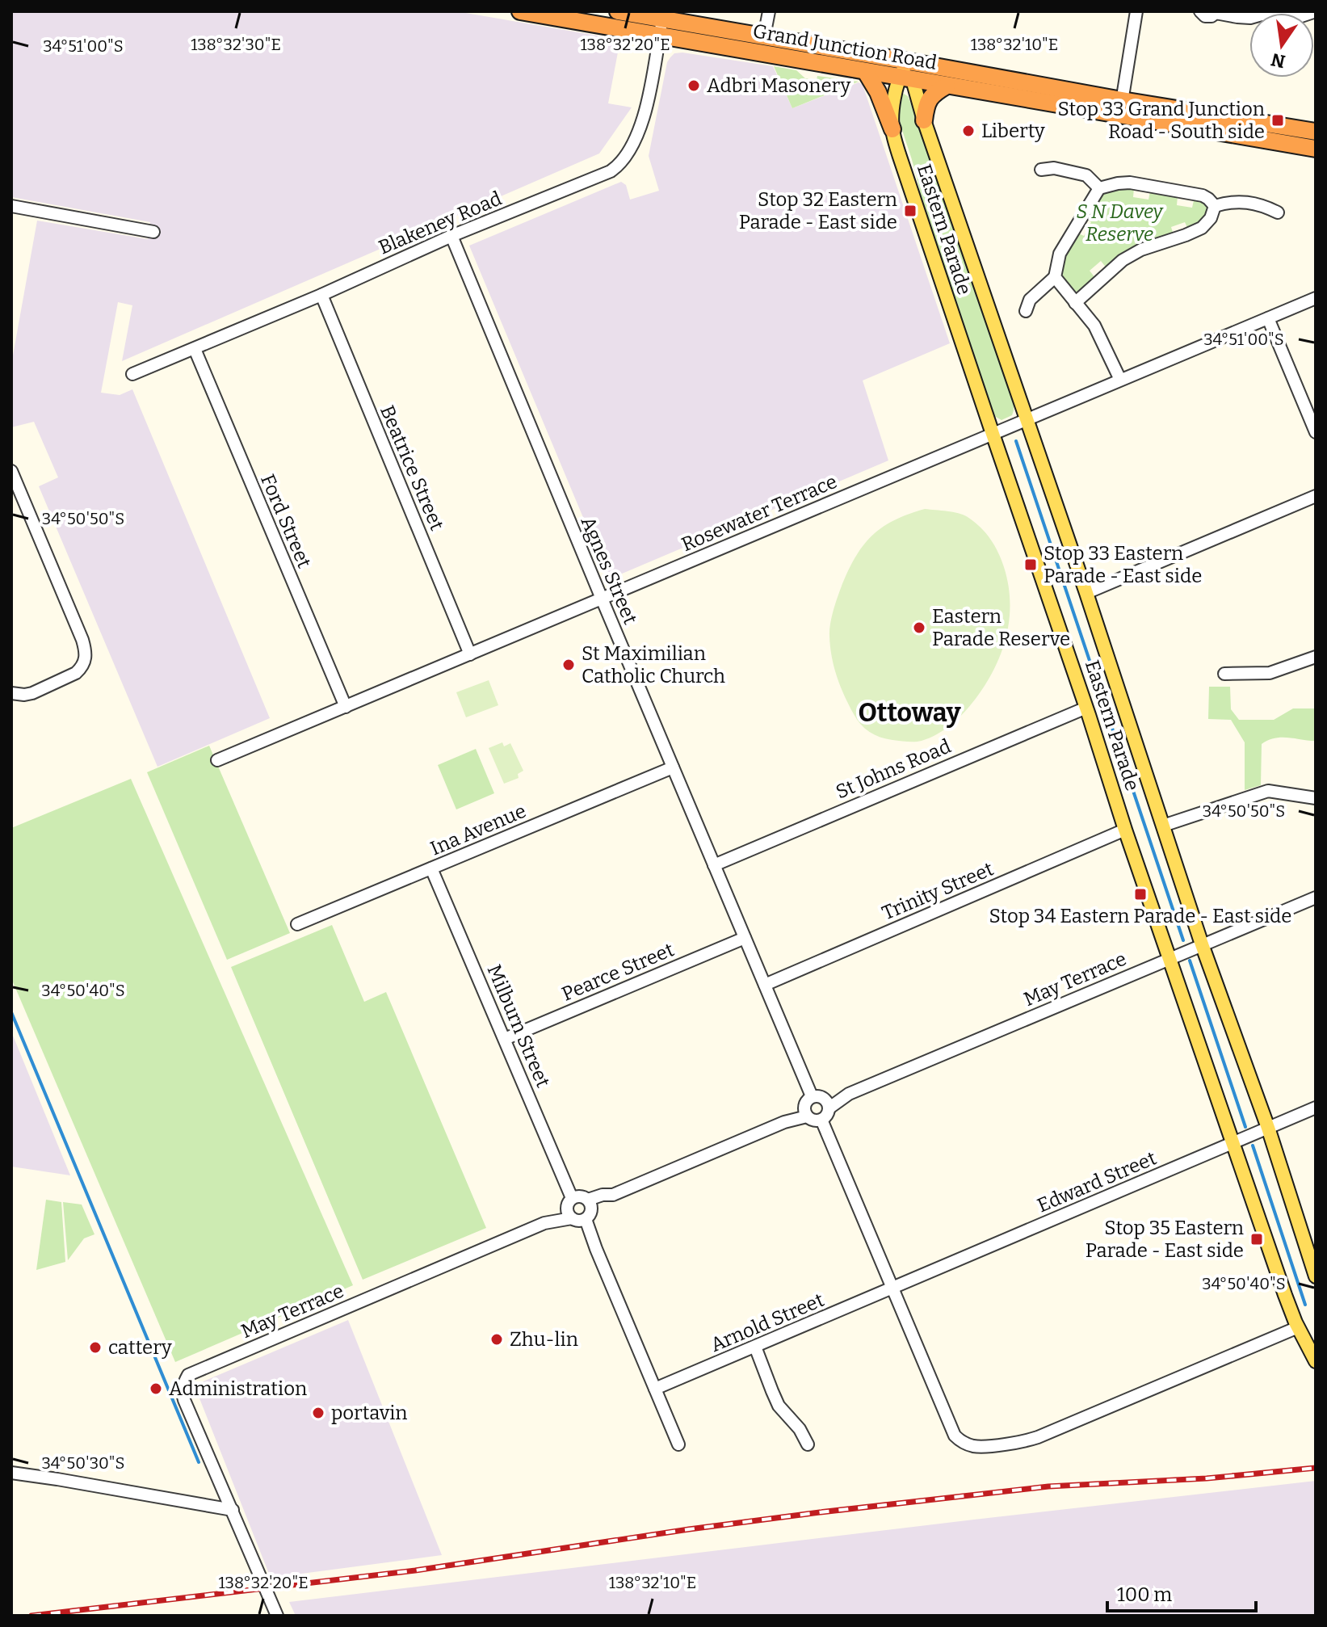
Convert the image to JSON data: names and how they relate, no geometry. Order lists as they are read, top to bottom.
{
  "streets": {
    "highway": ["Grand Junction Road"],
    "main road": ["Eastern Parade"],
    "street": [
      "Blakeney Road",
      "Beatrice Street",
      "Rosewater Terrace",
      "Ford Street",
      "Agnes Street",
      "St Johns Road",
      "Ina Avenue",
      "Trinity Street",
      "Pearce Street",
      "May Terrace",
      "Milburn Street",
      "Edward Street",
      "Arnold Street"
    ]
  },
  "crossings": [
    ["Grand Junction Road", "Blakeney Road"],
    ["Grand Junction Road", "Eastern Parade"],
    ["Blakeney Road", "Beatrice Street"],
    ["Blakeney Road", "Ford Street"],
    ["Blakeney Road", "Agnes Street"],
    ["Eastern Parade", "Rosewater Terrace"],
    ["Eastern Parade", "St Johns Road"],
    ["Eastern Parade", "Trinity Street"],
    ["Eastern Parade", "May Terrace"],
    ["Eastern Parade", "Edward Street"],
    ["Beatrice Street", "Rosewater Terrace"],
    ["Rosewater Terrace", "Ford Street"],
    ["Rosewater Terrace", "Agnes Street"],
    ["Agnes Street", "St Johns Road"],
    ["Agnes Street", "Ina Avenue"],
    ["Agnes Street", "Trinity Street"],
    ["Agnes Street", "Pearce Street"],
    ["Agnes Street", "May Terrace"],
    ["Ina Avenue", "Milburn Street"],
    ["Pearce Street", "Milburn Street"],
    ["May Terrace", "Milburn Street"],
    ["Edward Street", "Arnold Street"]
  ],
  "districts": ["Ottoway"],
  "parks": ["S N Davey Reserve"],
  "places": {
    "other": [
      "Adbri Masonery",
      "Liberty",
      "Eastern Parade Reserve",
      "St Maximilian Catholic Church",
      "Zhu-lin",
      "cattery",
      "Administration",
      "portavin"
    ],
    "transit": [
      "Stop 33 Grand Junction Road - South side",
      "Stop 32 Eastern Parade - East side",
      "Stop 33 Eastern Parade - East side",
      "Stop 34 Eastern Parade - East side",
      "Stop 35 Eastern Parade - East side"
    ]
  },
  "scale_bar": "100 m",
  "north": "bottom",
  "coordinates": [
    "138°32'30\"E",
    "138°32'20\"E",
    "138°32'10\"E",
    "34°51'00\"S",
    "34°50'50\"S",
    "34°50'40\"S",
    "34°50'30\"S"
  ]
}
